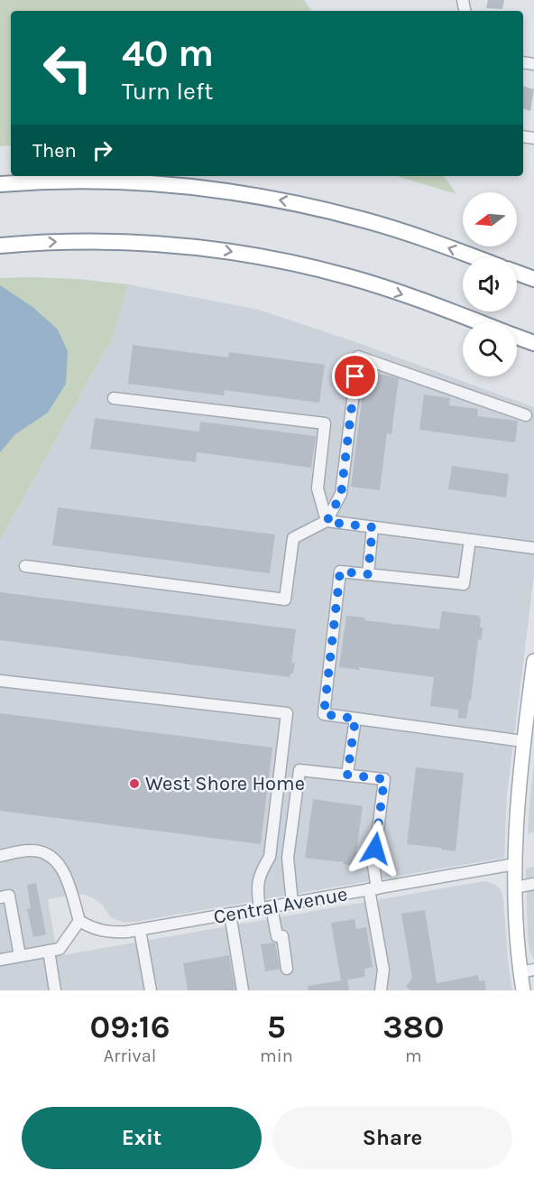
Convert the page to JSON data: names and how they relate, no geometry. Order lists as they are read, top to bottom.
{
  "streets": {
    "street": ["Central Avenue"]
  },
  "places": ["West Shore Home"],
  "north": "left",
  "page": {
    "turn": ["40 m", "Turn left"],
    "then": "Then",
    "eta": [
      "09:16",
      "Arrival",
      "5",
      "min",
      "380",
      "m"
    ],
    "buttons": ["Exit", "Share"]
  }
}
